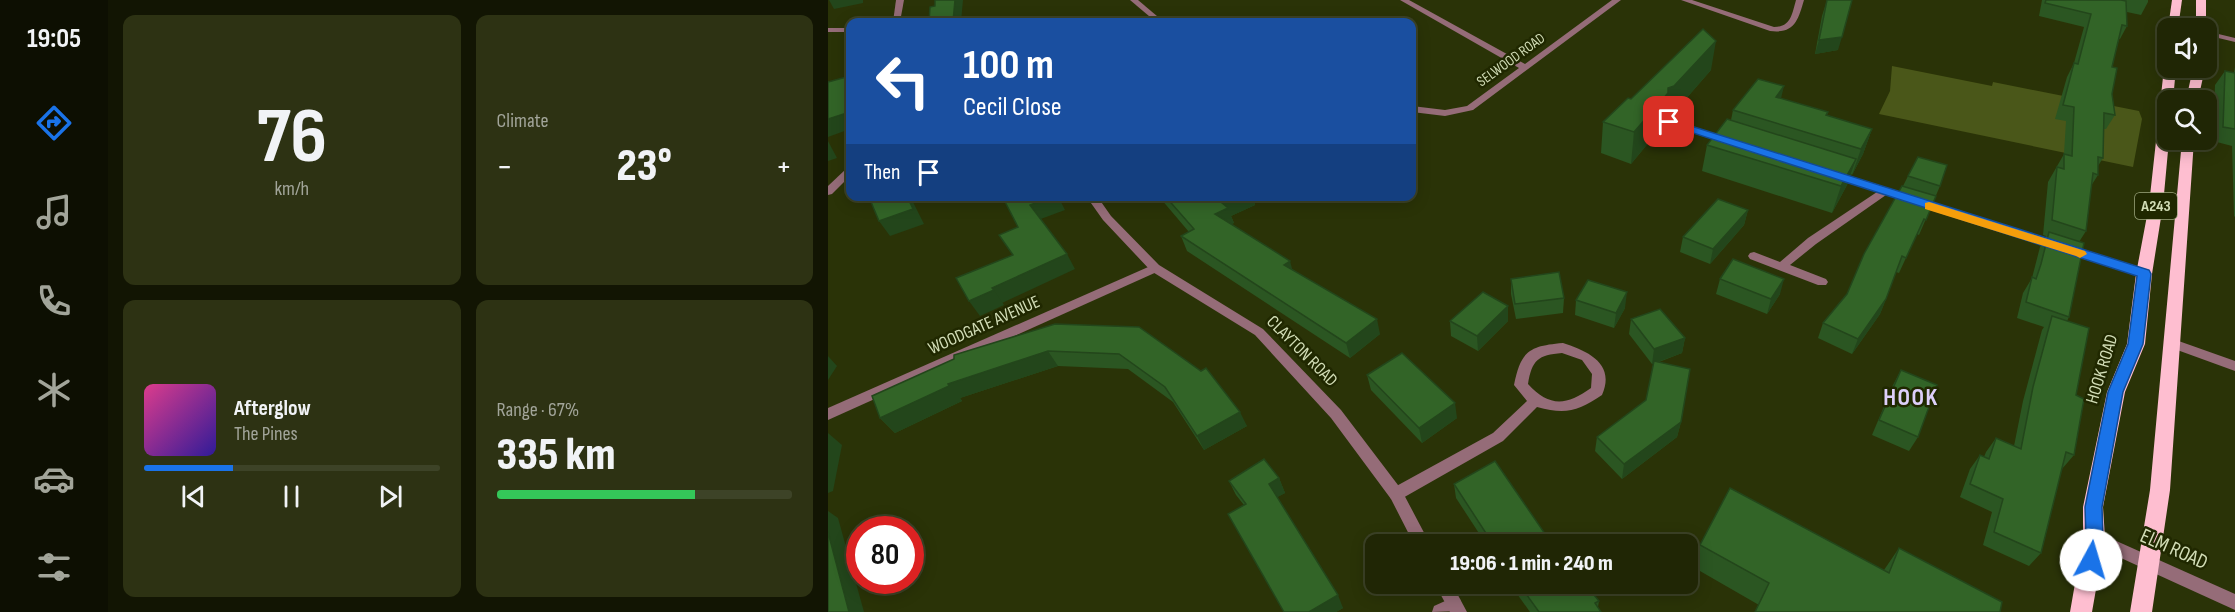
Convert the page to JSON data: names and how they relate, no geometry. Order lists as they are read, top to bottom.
{
  "streets": {
    "highway": ["A243", "HOOK ROAD"],
    "street": [
      "SELWOOD ROAD",
      "WOODGATE AVENUE",
      "CLAYTON ROAD",
      "ELM ROAD"
    ]
  },
  "crossings": [
    ["WOODGATE AVENUE", "CLAYTON ROAD"],
    ["HOOK ROAD", "ELM ROAD"]
  ],
  "districts": ["HOOK"],
  "page": {
    "tabs": "19:05",
    "tile": [
      ["76", "km/h"],
      "Climate",
      ["Range · 67%", "335 km"]
    ],
    "turn": ["100 m", "Cecil Close"],
    "heat": ["−", "23°", "+"],
    "then": "Then",
    "song": ["Afterglow", "The Pines"],
    "limit": "80",
    "trip": "19:06 · 1 min · 240 m"
  }
}
